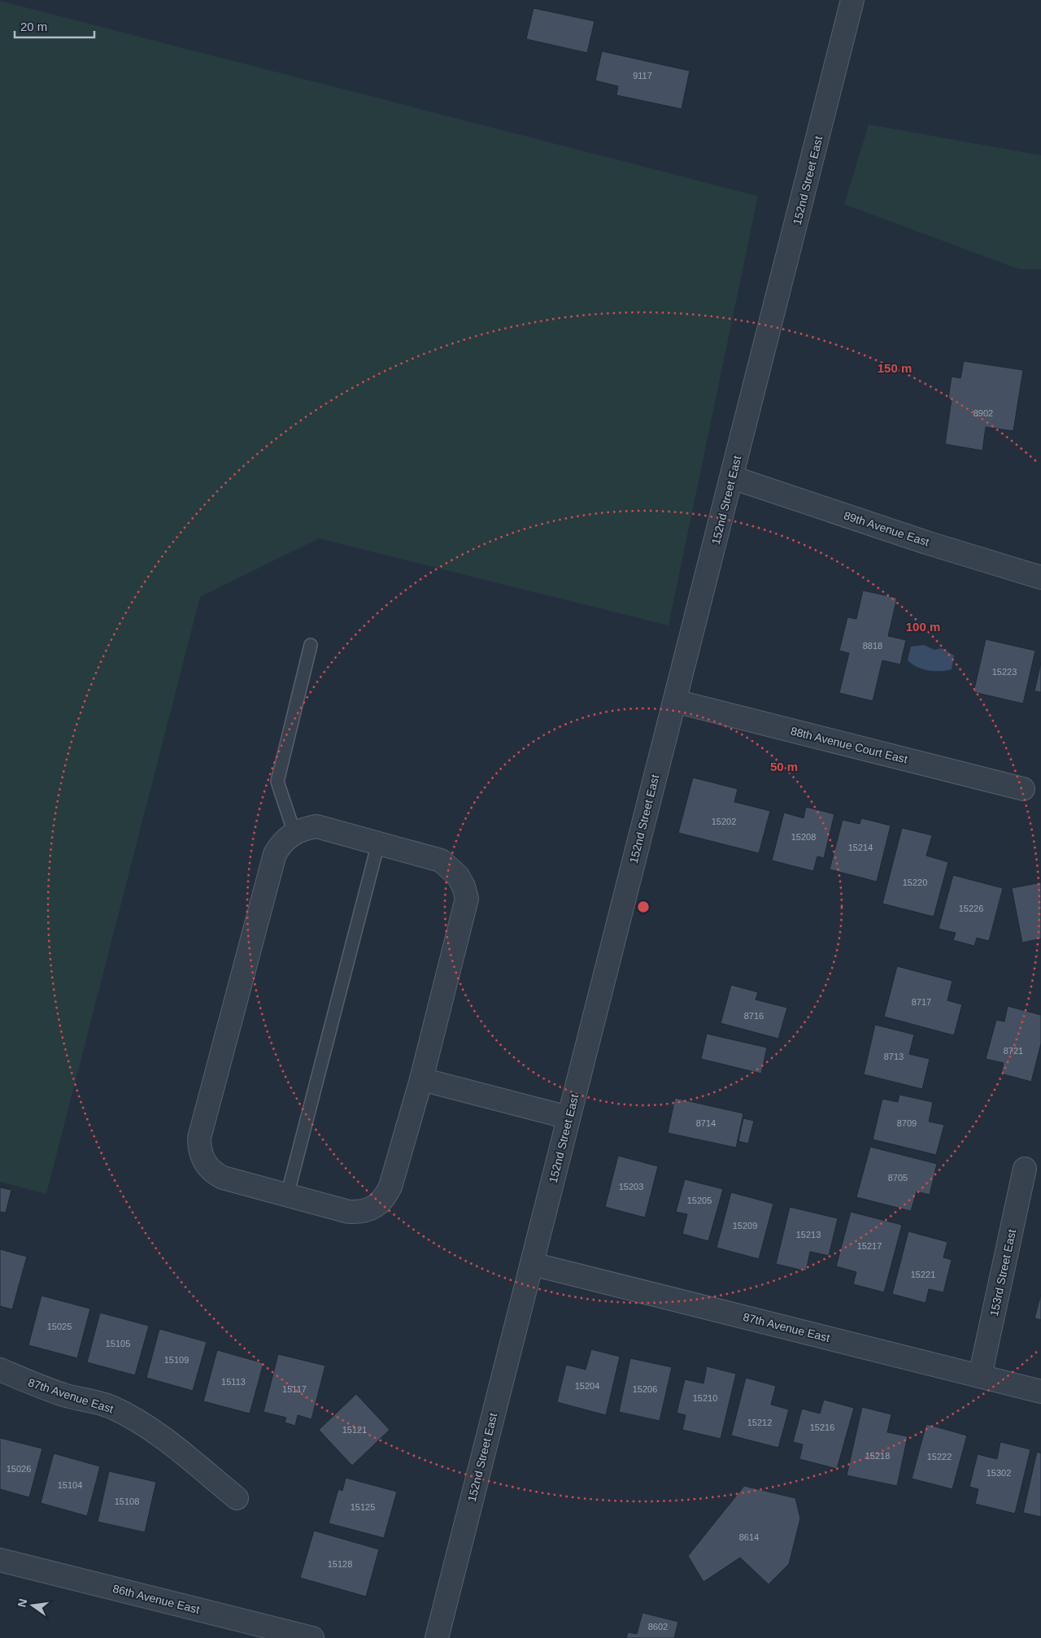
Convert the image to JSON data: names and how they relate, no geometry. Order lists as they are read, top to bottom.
{
  "streets": {
    "street": [
      "152nd Street East",
      "89th Avenue East",
      "88th Avenue Court East",
      "153rd Street East",
      "87th Avenue East",
      "86th Avenue East"
    ]
  },
  "crossings": [
    ["152nd Street East", "89th Avenue East"],
    ["152nd Street East", "88th Avenue Court East"],
    ["152nd Street East", "87th Avenue East"],
    ["153rd Street East", "87th Avenue East"]
  ],
  "house_numbers": [
    "9117",
    "8902",
    "8818",
    "15223",
    "15202",
    "15208",
    "15214",
    "15220",
    "15226",
    "8717",
    "8716",
    "8721",
    "8713",
    "8714",
    "8709",
    "8705",
    "15203",
    "15205",
    "15209",
    "15213",
    "15217",
    "15221",
    "15025",
    "15105",
    "15109",
    "15113",
    "15204",
    "15117",
    "15206",
    "15210",
    "15212",
    "15216",
    "15121",
    "15218",
    "15222",
    "15026",
    "15302",
    "15104",
    "15108",
    "15125",
    "8614",
    "15128",
    "8602"
  ],
  "scale_bar": "20 m",
  "north": "left",
  "rings": ["150 m", "100 m", "50 m"]
}
